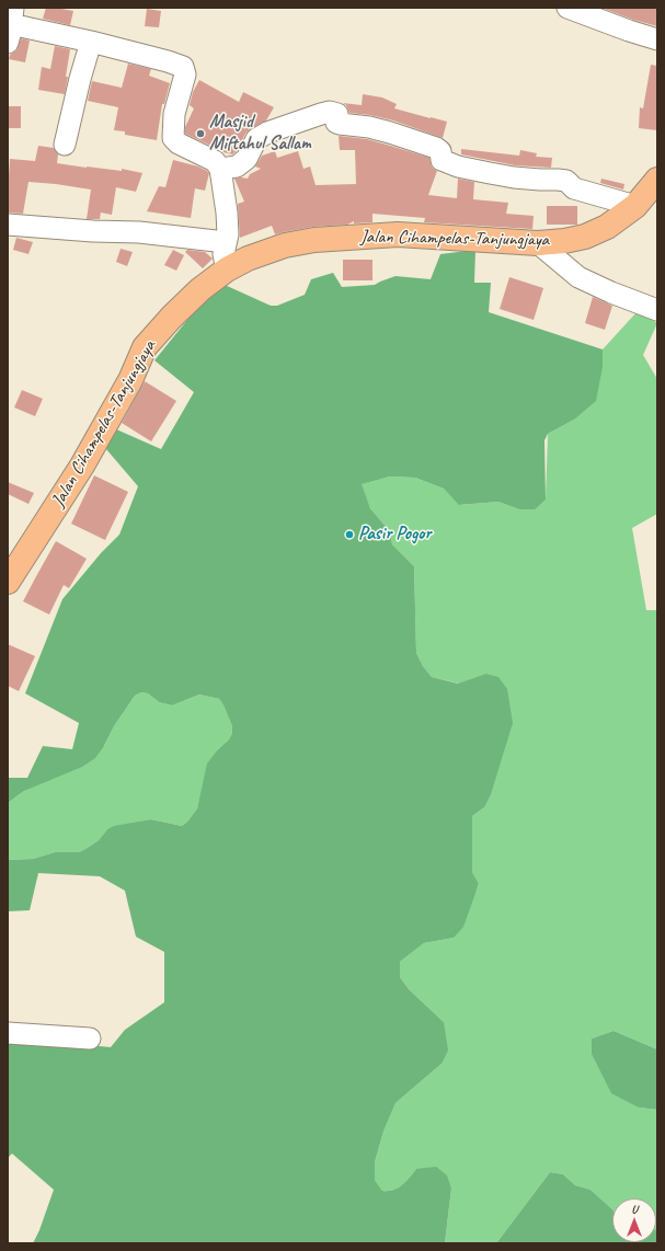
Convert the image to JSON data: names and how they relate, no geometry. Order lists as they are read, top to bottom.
{
  "streets": {
    "main road": ["Jalan Cihampelas-Tanjungjaya"]
  },
  "places": ["Masjid Miftahul Sallam", "Pasir Pogor"],
  "north": "top"
}
